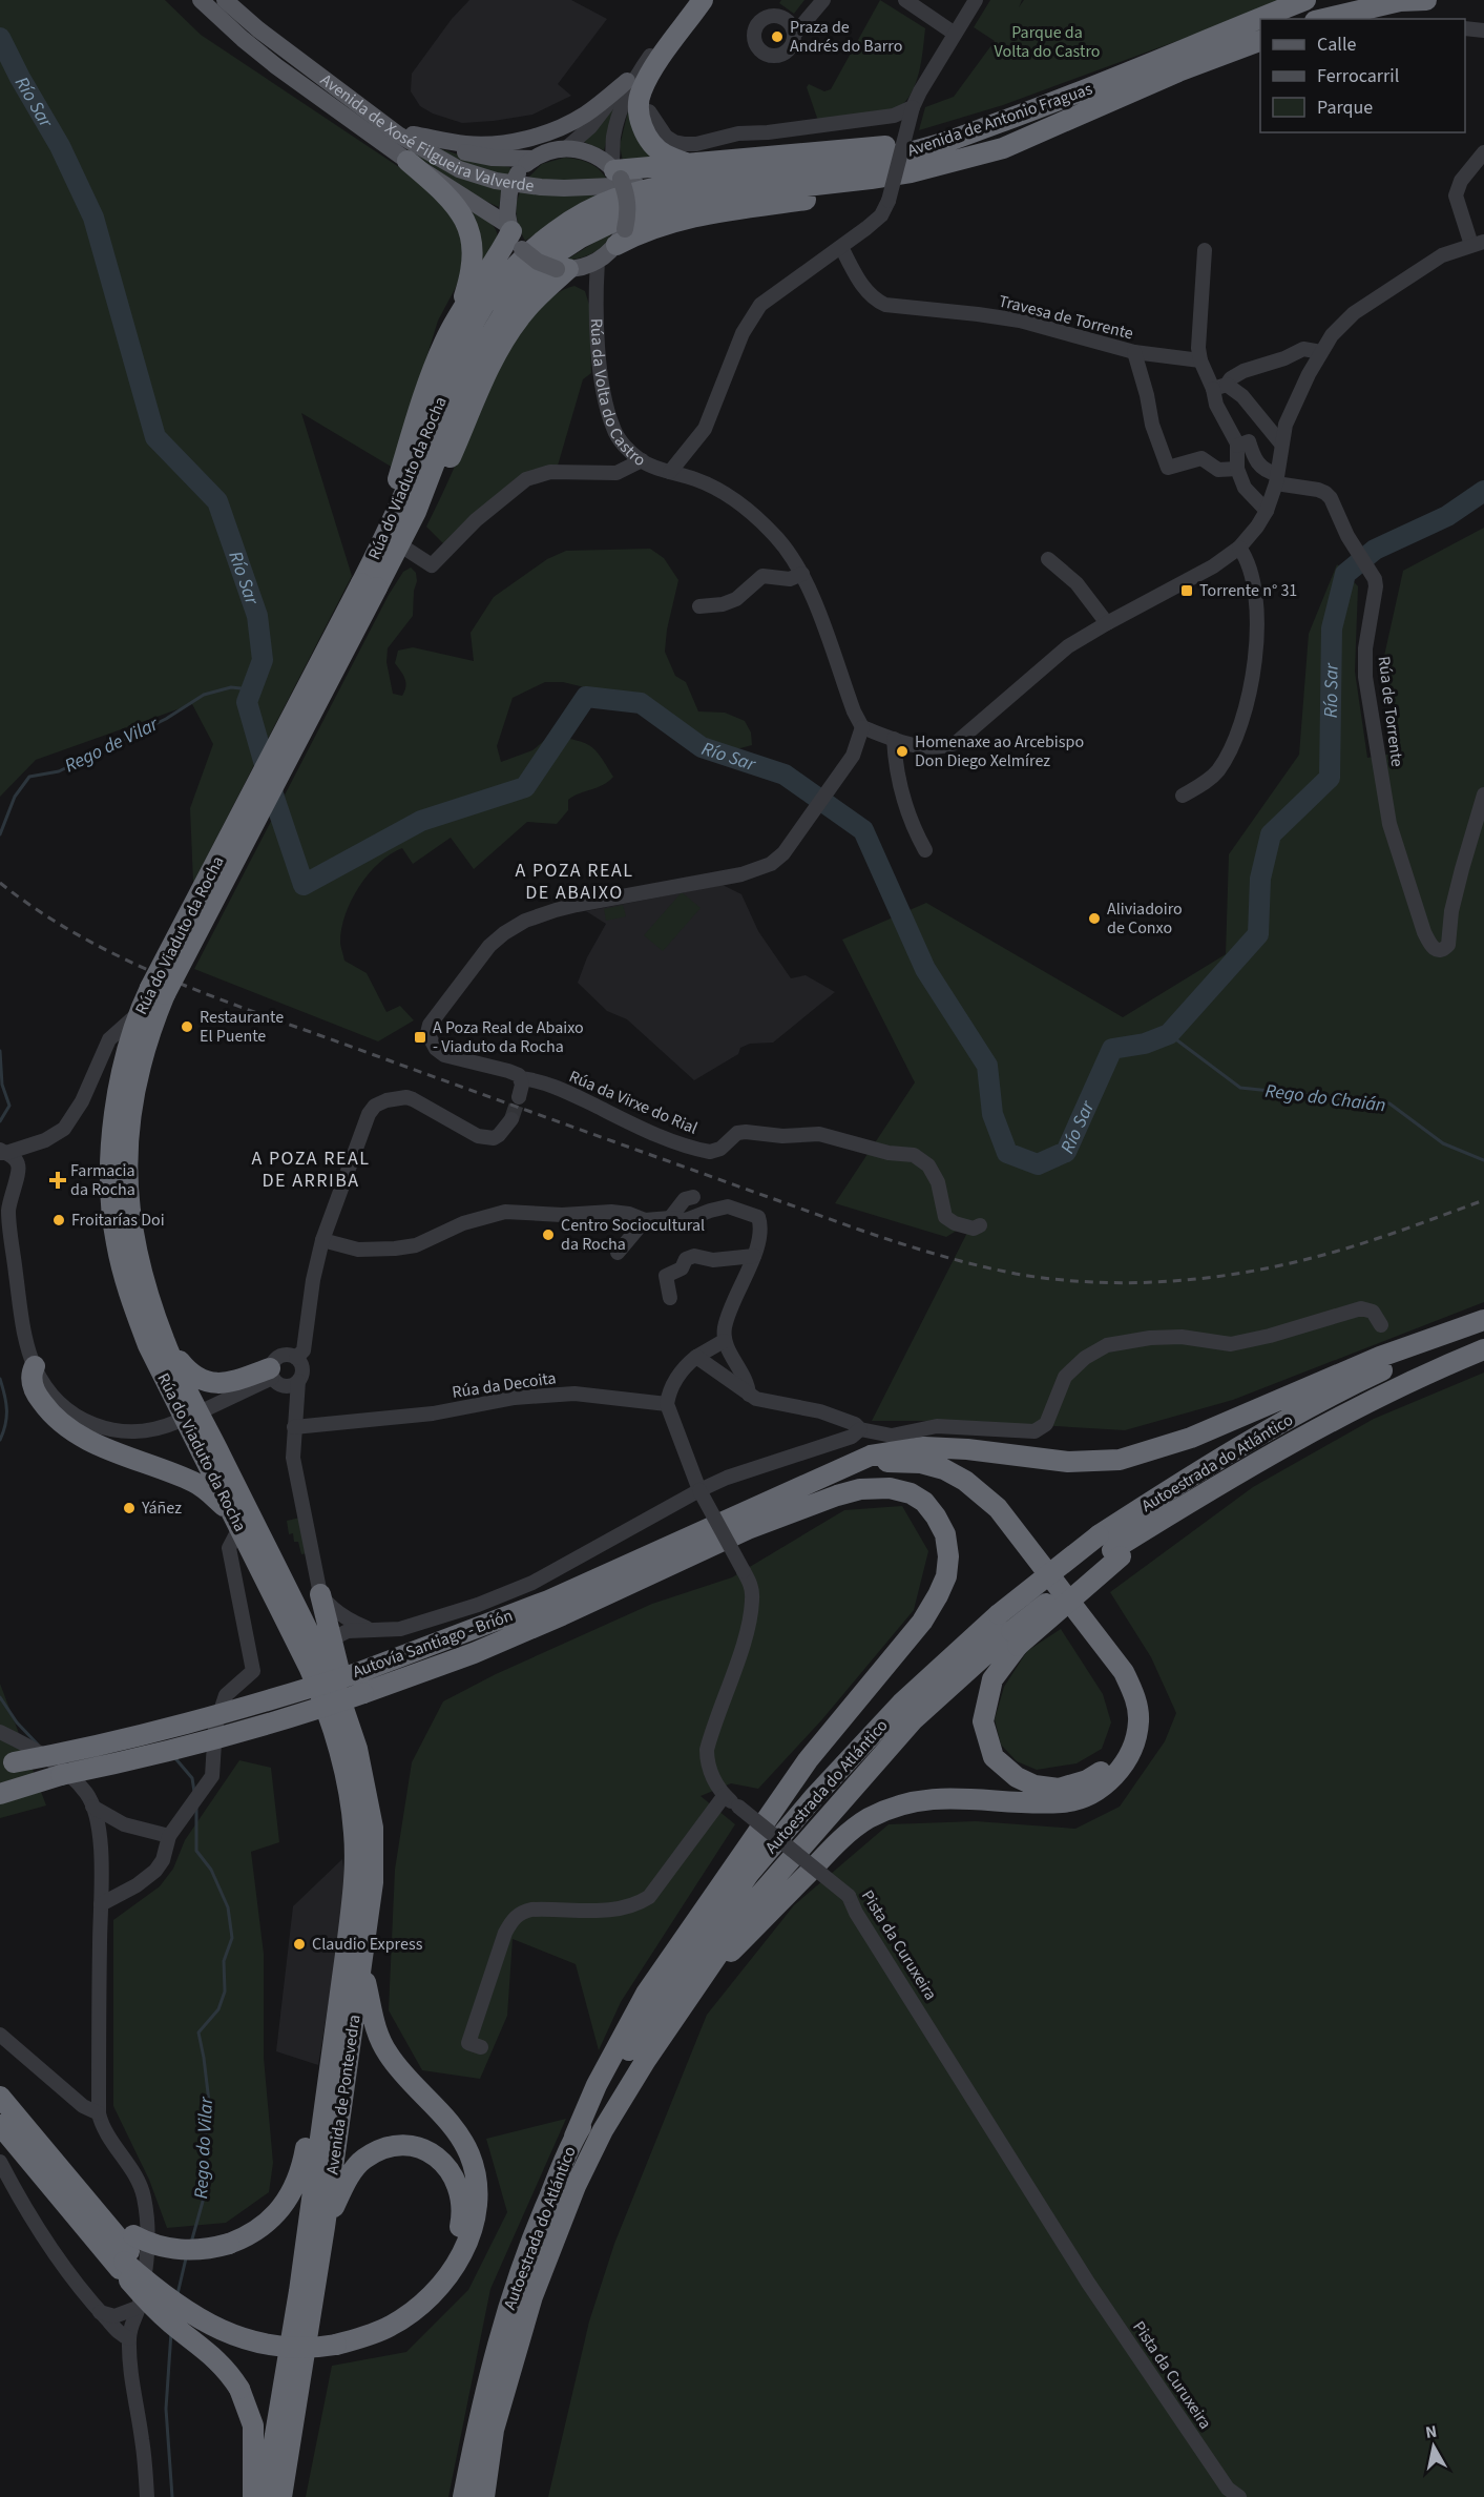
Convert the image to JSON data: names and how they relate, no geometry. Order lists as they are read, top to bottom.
{
  "streets": {
    "highway": [
      "Avenida de Antonio Fraguas",
      "Rúa do Viaduto da Rocha",
      "Autoestrada do Atlántico",
      "Autovía Santiago - Brión",
      "Avenida de Pontevedra"
    ],
    "main road": ["Avenida de Xosé Filgueira Valverde", "Rúa da Volta do Castro"],
    "street": [
      "Travesa de Torrente",
      "Rúa de Torrente",
      "Rúa da Virxe do Rial",
      "Rúa da Decoita",
      "Pista da Curuxeira"
    ]
  },
  "crossings": [
    ["Avenida de Antonio Fraguas", "Avenida de Xosé Filgueira Valverde"],
    ["Avenida de Antonio Fraguas", "Rúa do Viaduto da Rocha"],
    ["Avenida de Xosé Filgueira Valverde", "Rúa da Volta do Castro"],
    ["Rúa do Viaduto da Rocha", "Avenida de Pontevedra"],
    ["Rúa da Decoita", "Pista da Curuxeira"]
  ],
  "districts": ["A POZA REAL DE ABAIXO", "A POZA REAL DE ARRIBA"],
  "water": [
    "Río Sar",
    "Rego de Vilar",
    "Rego do Chaián",
    "Rego do Vilar"
  ],
  "parks": ["Parque da Volta do Castro"],
  "places": {
    "other": [
      "Praza de Andrés do Barro",
      "Homenaxe ao Arcebispo Don Diego Xelmírez",
      "Aliviadoiro de Conxo",
      "Restaurante El Puente",
      "Froitarías Doi",
      "Centro Sociocultural da Rocha",
      "Yáñez",
      "Claudio Express"
    ],
    "transit": ["Torrente n° 31", "A Poza Real de Abaixo - Viaduto da Rocha"],
    "health": ["Farmacia da Rocha"]
  },
  "legend": ["Calle", "Ferrocarril", "Parque"],
  "north": "top"
}
